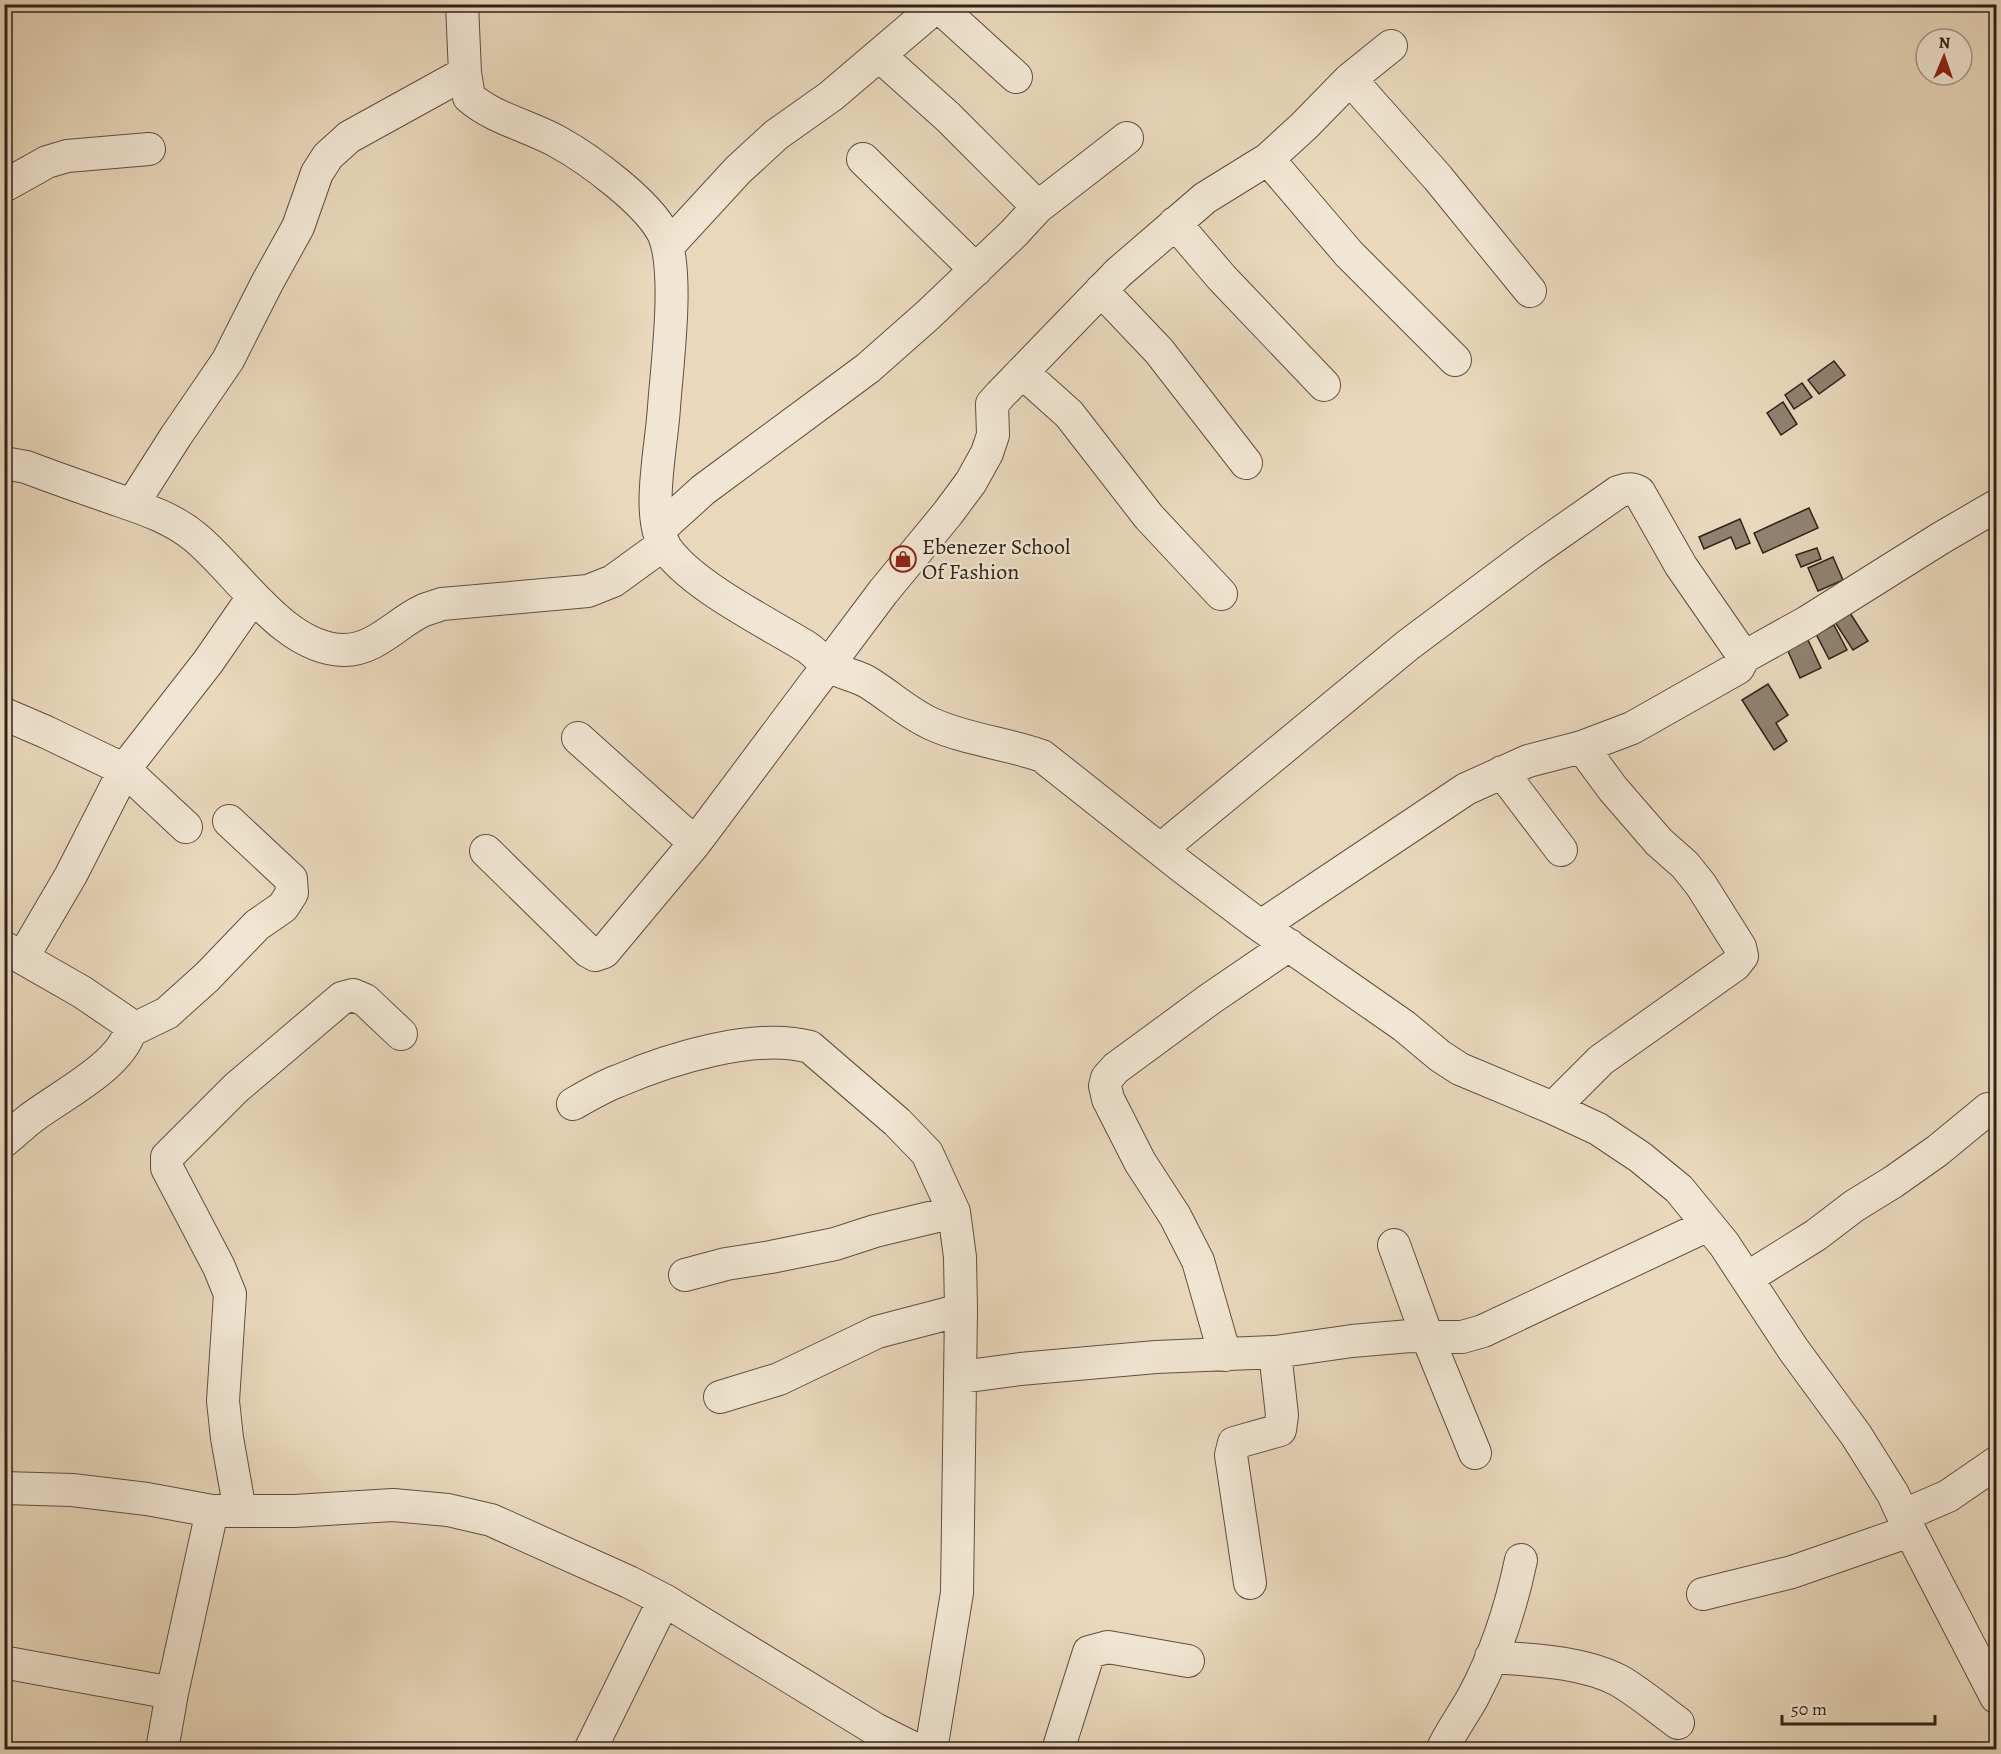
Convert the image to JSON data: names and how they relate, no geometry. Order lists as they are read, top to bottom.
{
  "places": {
    "shop": ["Ebenezer School Of Fashion"]
  },
  "scale_bar": "50 m",
  "north": "top"
}
